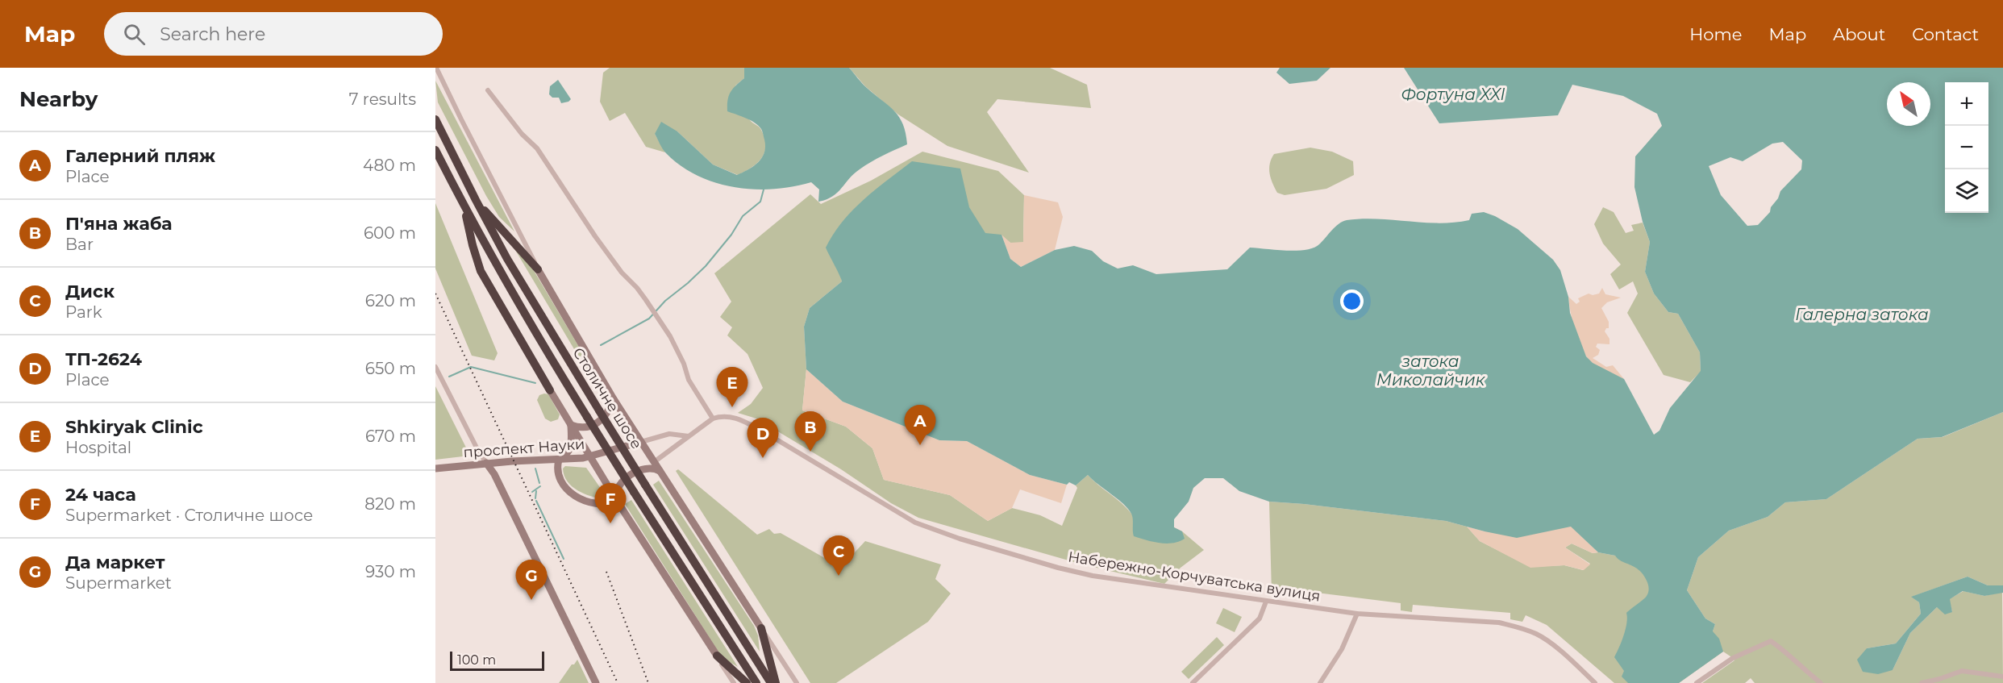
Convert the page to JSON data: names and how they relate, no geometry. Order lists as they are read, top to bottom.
{
  "streets": {
    "highway": ["Столичне шосе"],
    "main road": ["проспект Науки"],
    "street": ["Набережно-Корчуватська вулиця"]
  },
  "water": ["Фортуна XXI", "Галерна затока", "затока Миколайчик"],
  "scale_bar": "100 m",
  "north": "top left",
  "page": {
    "header": "Map",
    "search": "Search here",
    "nav": [
      "Home",
      "Map",
      "About",
      "Contact"
    ],
    "heading": ["Nearby", "7 results"],
    "map_buttons": ["+", "−"],
    "list": [
      {
        "mark": "A",
        "name": "Галерний пляж",
        "note": "Place",
        "value": "480 m"
      },
      {
        "mark": "B",
        "name": "П'яна жаба",
        "note": "Bar",
        "value": "600 m"
      },
      {
        "mark": "C",
        "name": "Диск",
        "note": "Park",
        "value": "620 m"
      },
      {
        "mark": "D",
        "name": "ТП-2624",
        "note": "Place",
        "value": "650 m"
      },
      {
        "mark": "E",
        "name": "Shkiryak Clinic",
        "note": "Hospital",
        "value": "670 m"
      },
      {
        "mark": "F",
        "name": "24 часа",
        "note": "Supermarket · Столичне шосе",
        "value": "820 m"
      },
      {
        "mark": "G",
        "name": "Да маркет",
        "note": "Supermarket",
        "value": "930 m"
      }
    ],
    "pins": [
      "E",
      "A",
      "B",
      "D",
      "F",
      "C",
      "G"
    ],
    "scale": "100 m"
  }
}
